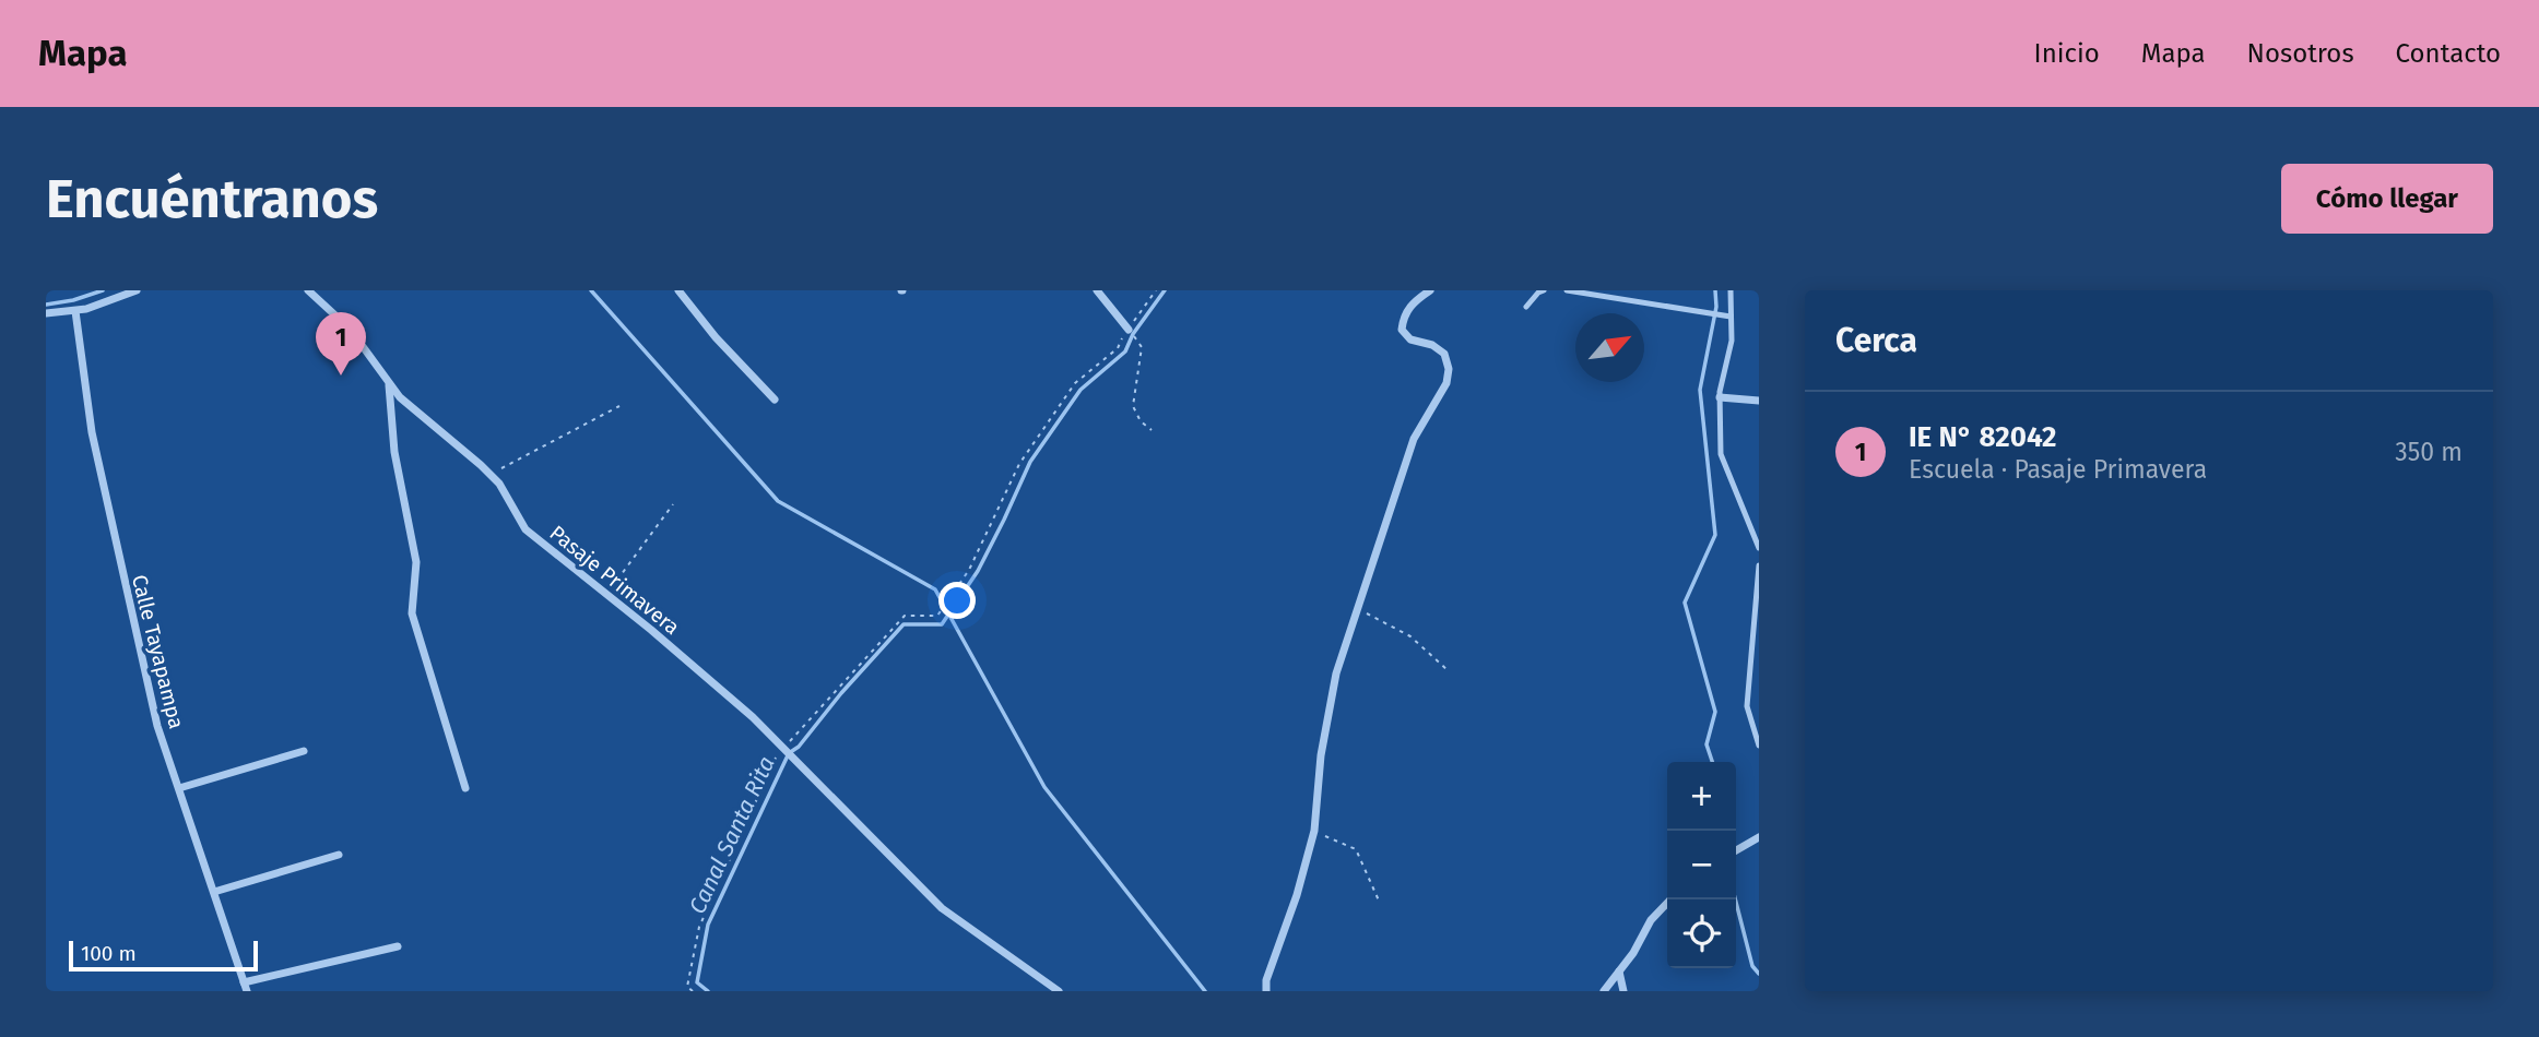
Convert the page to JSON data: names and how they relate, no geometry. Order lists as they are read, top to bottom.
{
  "streets": {
    "street": ["Pasaje Primavera", "Calle Tayapampa"]
  },
  "water": ["Canal Santa Rita"],
  "scale_bar": "100 m",
  "north": "top right",
  "page": {
    "header": "Mapa",
    "nav": [
      "Inicio",
      "Mapa",
      "Nosotros",
      "Contacto"
    ],
    "buttons": "Cómo llegar",
    "title": "Encuéntranos",
    "heading": "Cerca",
    "pins": "1",
    "list": [
      {
        "mark": "1",
        "name": "IE N° 82042",
        "note": "Escuela · Pasaje Primavera",
        "value": "350 m"
      }
    ],
    "map_buttons": ["+", "−"],
    "scale": "100 m"
  }
}
